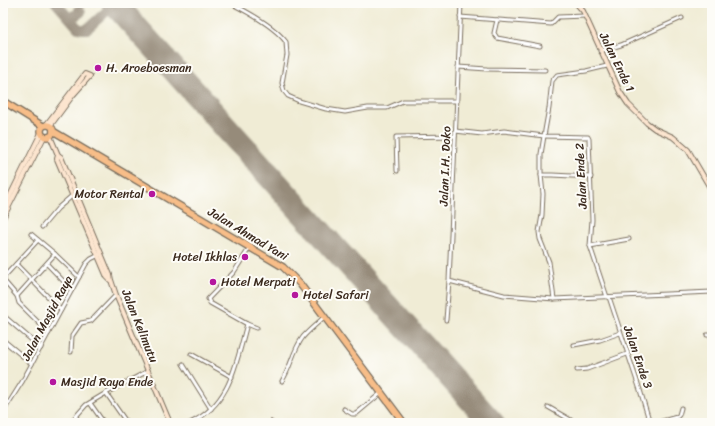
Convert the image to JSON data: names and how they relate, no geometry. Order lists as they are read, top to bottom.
{
  "streets": {
    "highway": ["Jalan Ahmad Yani"],
    "street": [
      "Jalan Ende 1",
      "Jalan I.H. Doko",
      "Jalan Ende 2",
      "Jalan Masjid Raya",
      "Jalan Kelimutu",
      "Jalan Ende 3"
    ]
  },
  "crossings": [
    ["Jalan I.H. Doko", "Jalan Ende 2"],
    ["Jalan Ende 2", "Jalan Ende 3"],
    ["Jalan Masjid Raya", "Jalan Kelimutu"]
  ],
  "places": [
    "H. Aroeboesman",
    "Motor Rental",
    "Hotel Ikhlas",
    "Hotel Merpati",
    "Hotel Safari",
    "Masjid Raya Ende"
  ]
}
